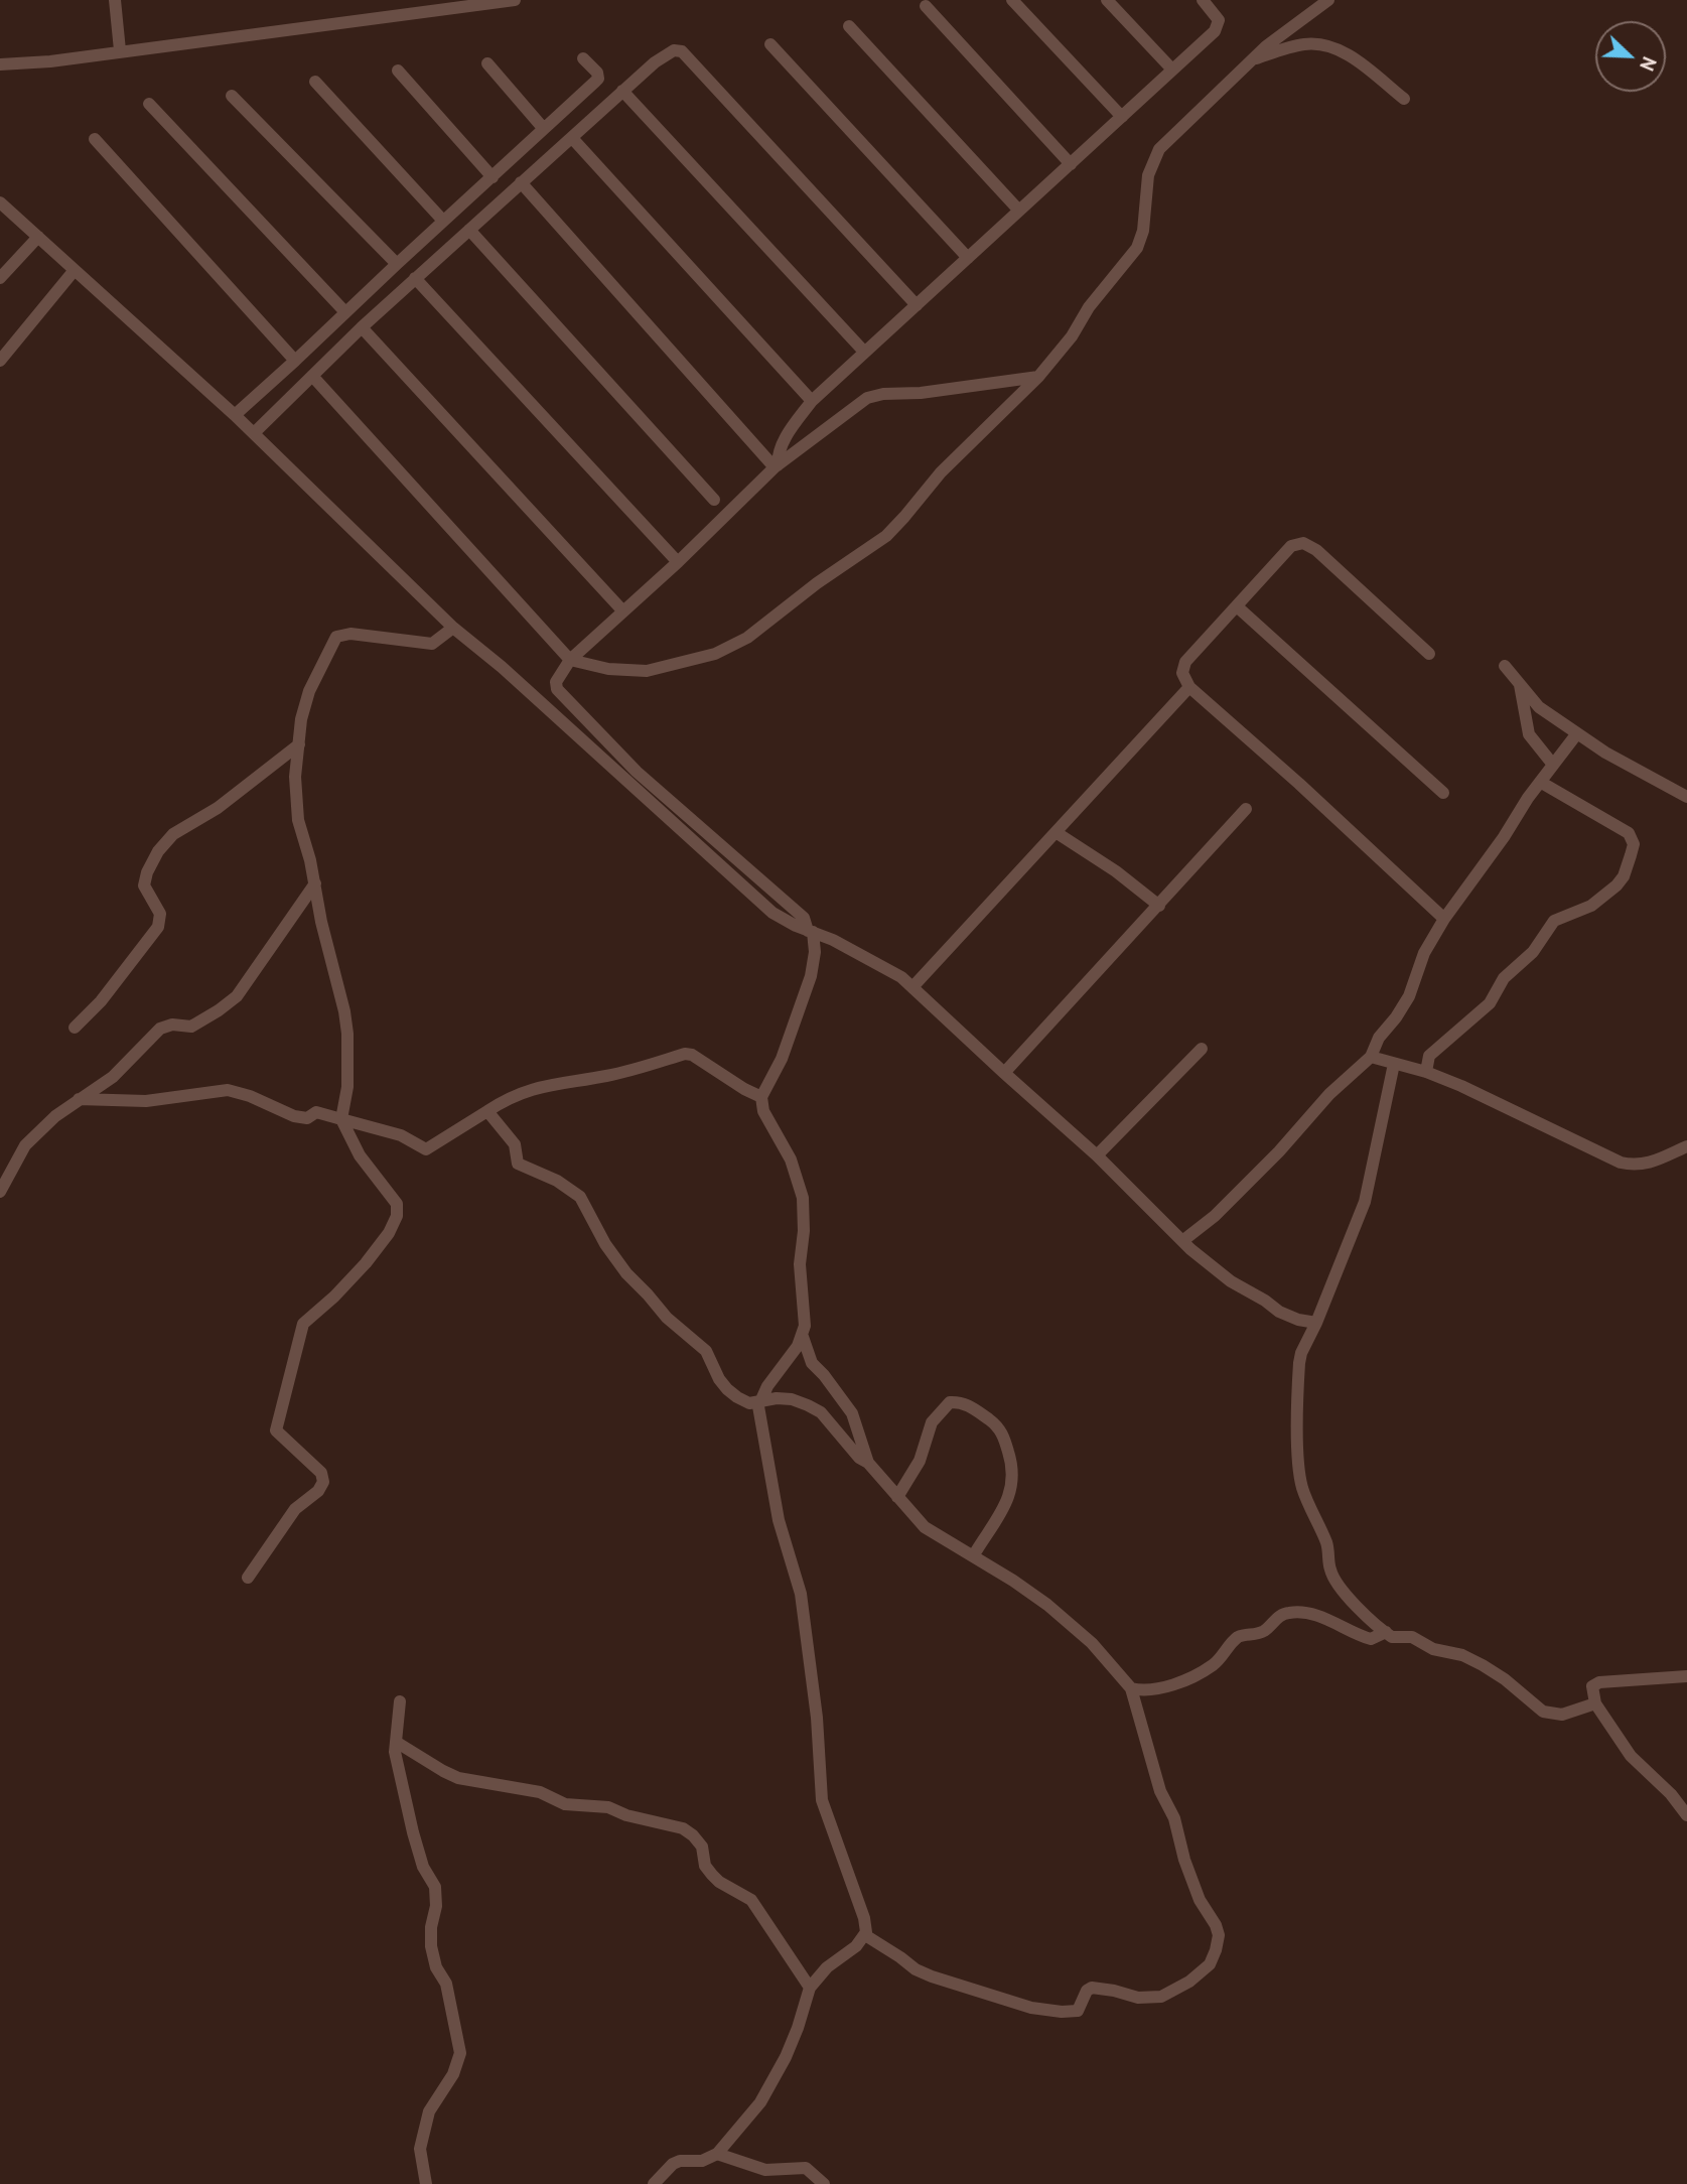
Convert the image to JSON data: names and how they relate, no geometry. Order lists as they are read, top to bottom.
{
  "north": "bottom right"
}
